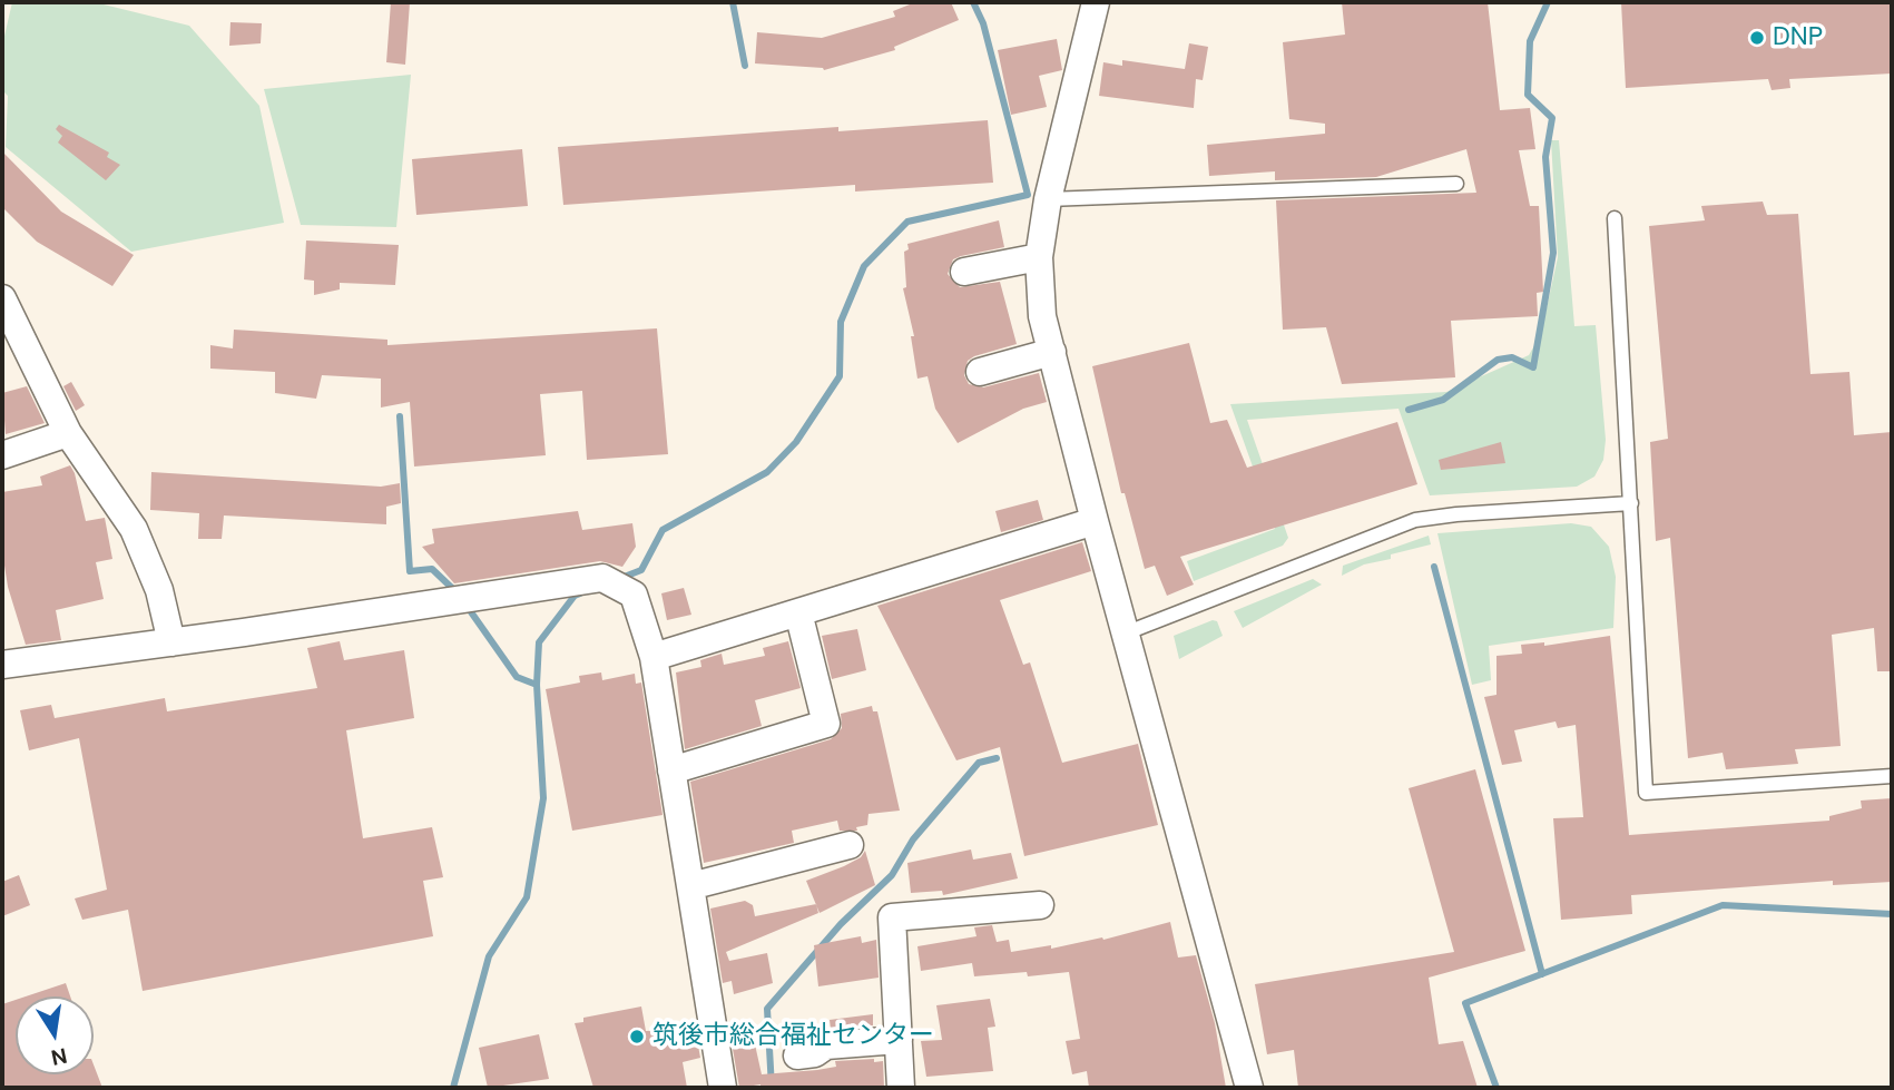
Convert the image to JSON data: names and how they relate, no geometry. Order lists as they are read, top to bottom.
{
  "places": ["DNP", "筑後市総合福祉センター"],
  "north": "bottom"
}
